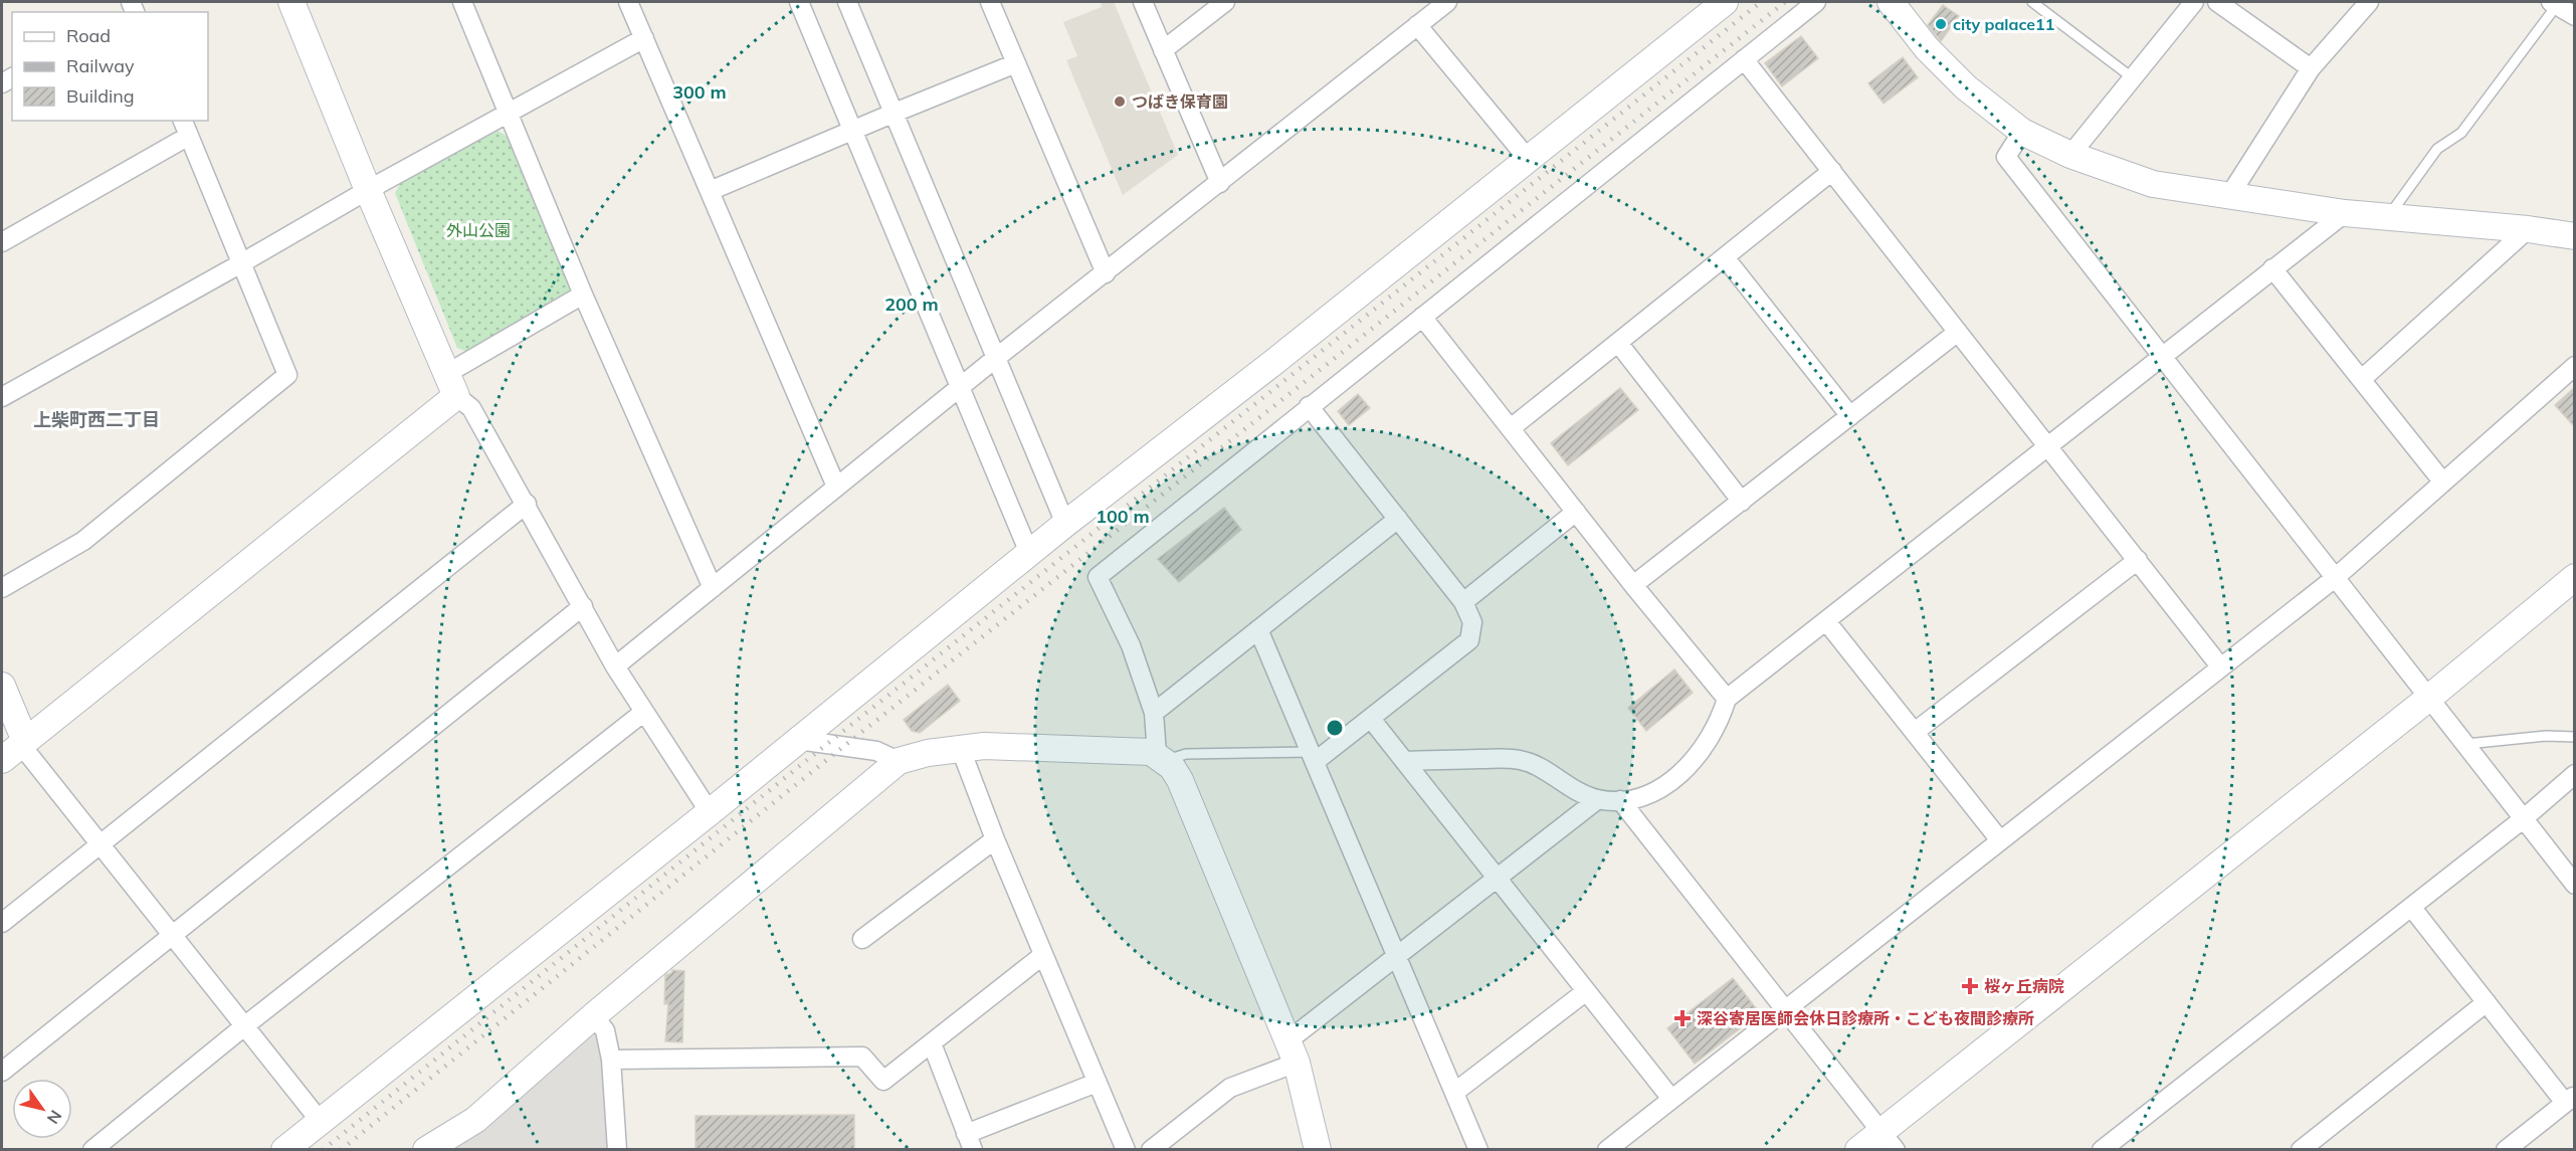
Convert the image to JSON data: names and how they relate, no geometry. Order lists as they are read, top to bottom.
{
  "districts": ["上柴町西二丁目"],
  "parks": ["外山公園"],
  "places": {
    "other": ["city palace11", "つばき保育園"],
    "health": ["桜ヶ丘病院", "深谷寄居医師会休日診療所・こども夜間診療所"]
  },
  "legend": ["Road", "Railway", "Building"],
  "north": "bottom right",
  "rings": ["300 m", "200 m", "100 m"]
}
